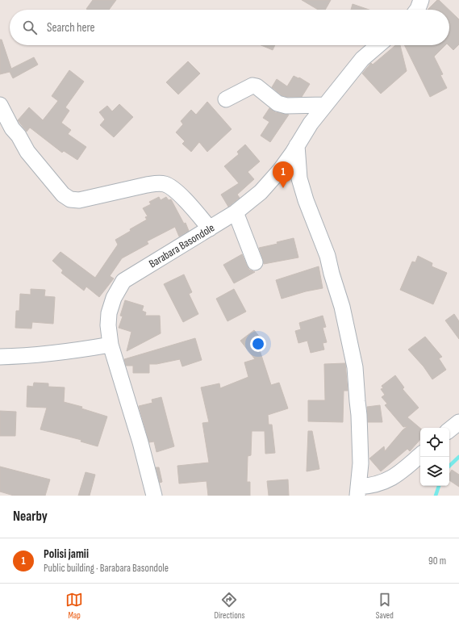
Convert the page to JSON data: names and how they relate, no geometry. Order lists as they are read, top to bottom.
{
  "streets": {
    "street": ["Barabara Basondole"]
  },
  "page": {
    "search": "Search here",
    "pins": "1",
    "heading": "Nearby",
    "list": [
      {
        "mark": "1",
        "name": "Polisi jamii",
        "note": "Public building · Barabara Basondole",
        "value": "90 m"
      }
    ],
    "nav": ["Map", "Directions", "Saved"]
  }
}
